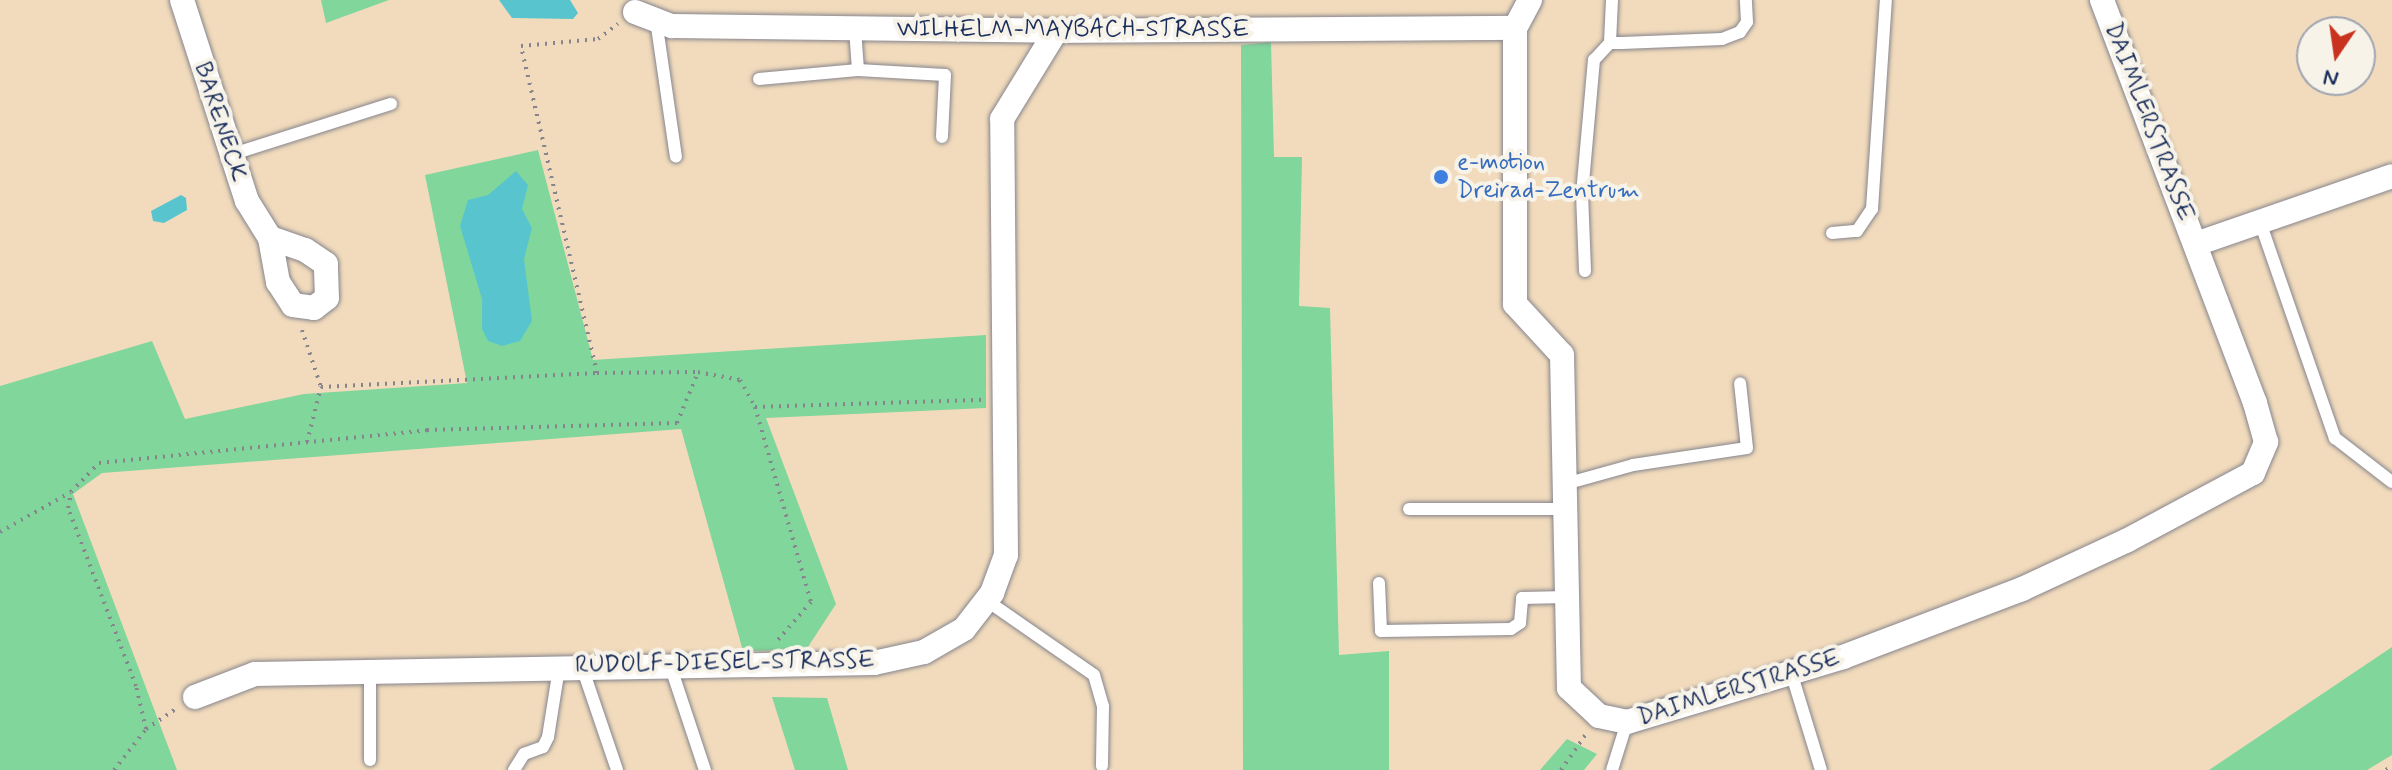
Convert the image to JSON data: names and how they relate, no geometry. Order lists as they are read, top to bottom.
{
  "streets": {
    "street": [
      "WILHELM-MAYBACH-STRASSE",
      "BARENECK",
      "DAIMLERSTRASSE",
      "RUDOLF-DIESEL-STRASSE"
    ]
  },
  "crossings": [
    ["WILHELM-MAYBACH-STRASSE", "RUDOLF-DIESEL-STRASSE"]
  ],
  "places": ["e-motion Dreirad-Zentrum"],
  "north": "bottom"
}
